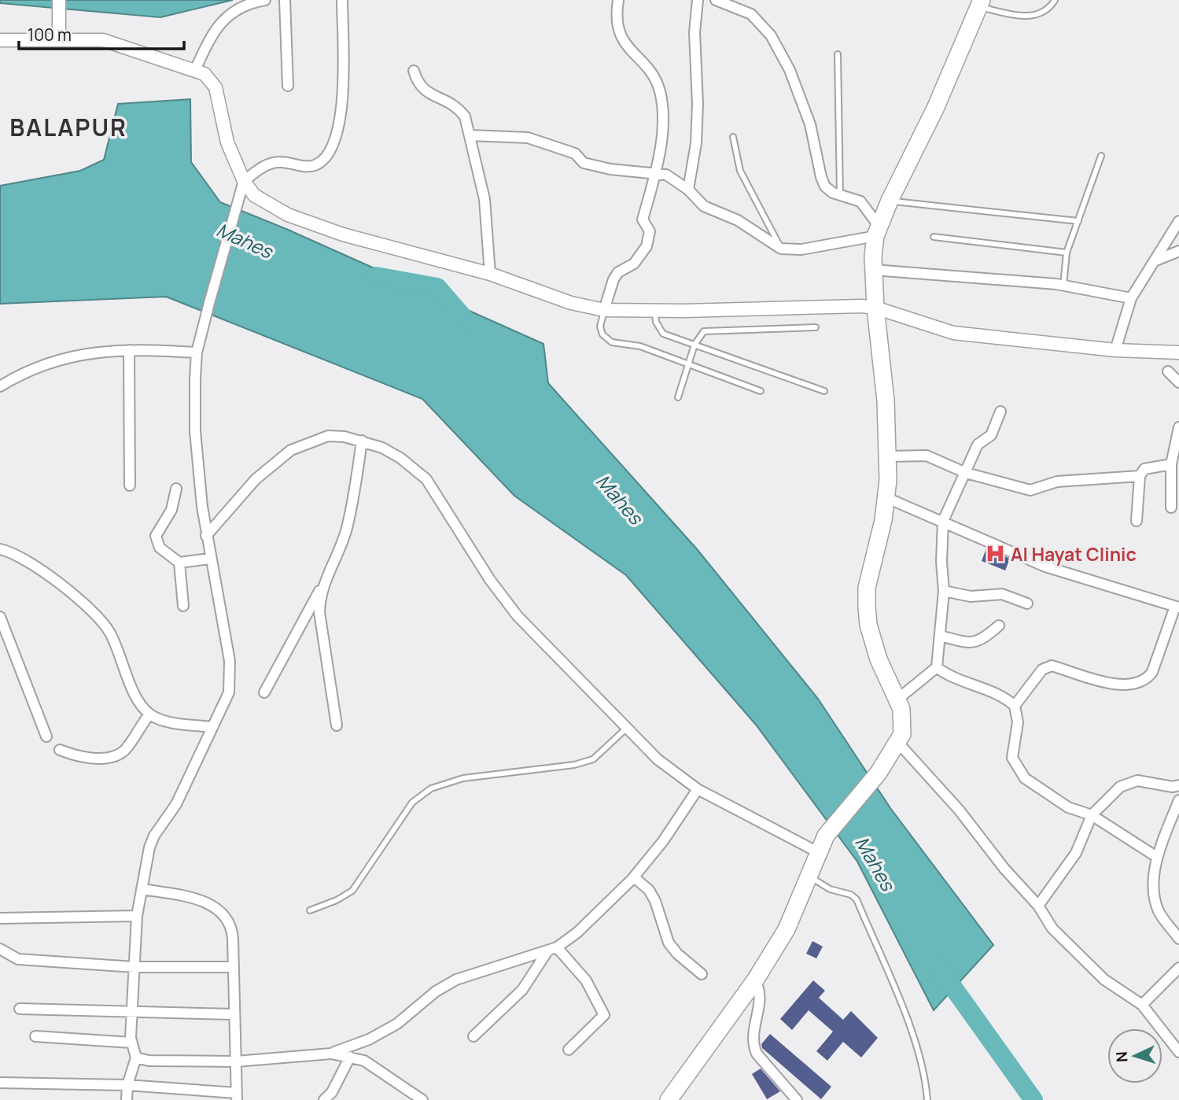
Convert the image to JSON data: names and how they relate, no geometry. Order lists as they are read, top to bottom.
{
  "districts": ["BALAPUR"],
  "water": ["Mahes"],
  "places": {
    "hospital": ["Al Hayat Clinic"]
  },
  "scale_bar": "100 m",
  "north": "left"
}
